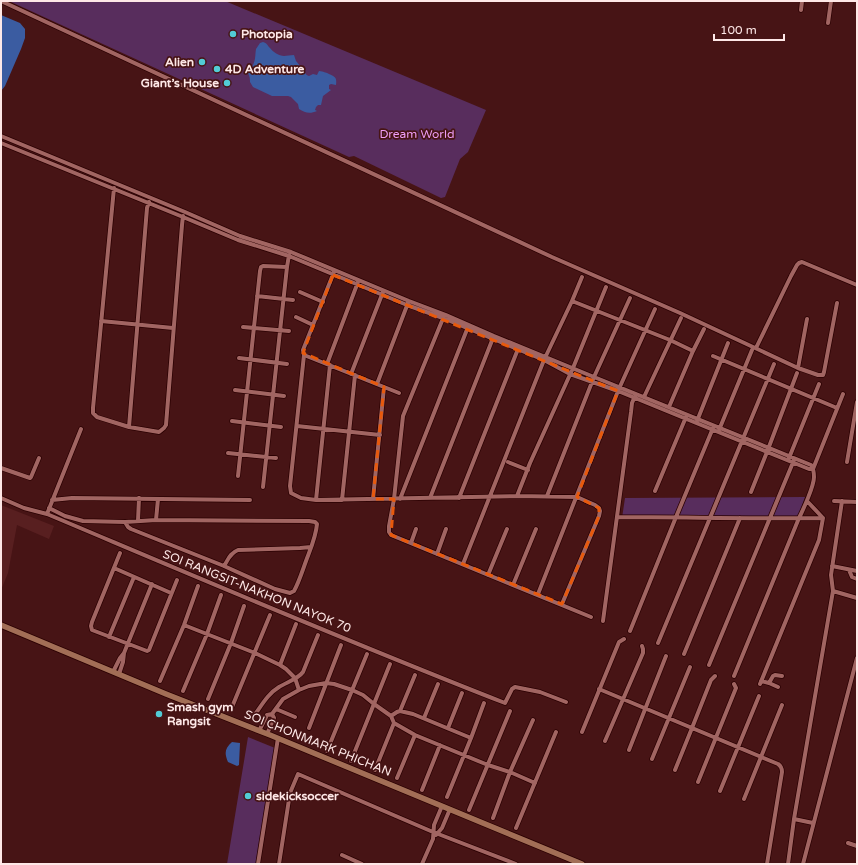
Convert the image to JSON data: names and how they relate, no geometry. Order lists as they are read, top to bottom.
{
  "streets": {
    "street": ["SOI RANGSIT-NAKHON NAYOK 70", "SOI CHONMARK PHICHAN"]
  },
  "parks": ["Dream World"],
  "places": [
    "Photopia",
    "Alien",
    "4D Adventure",
    "Giant’s House",
    "Smash gym Rangsit",
    "sidekicksoccer"
  ],
  "scale_bar": "100 m"
}
